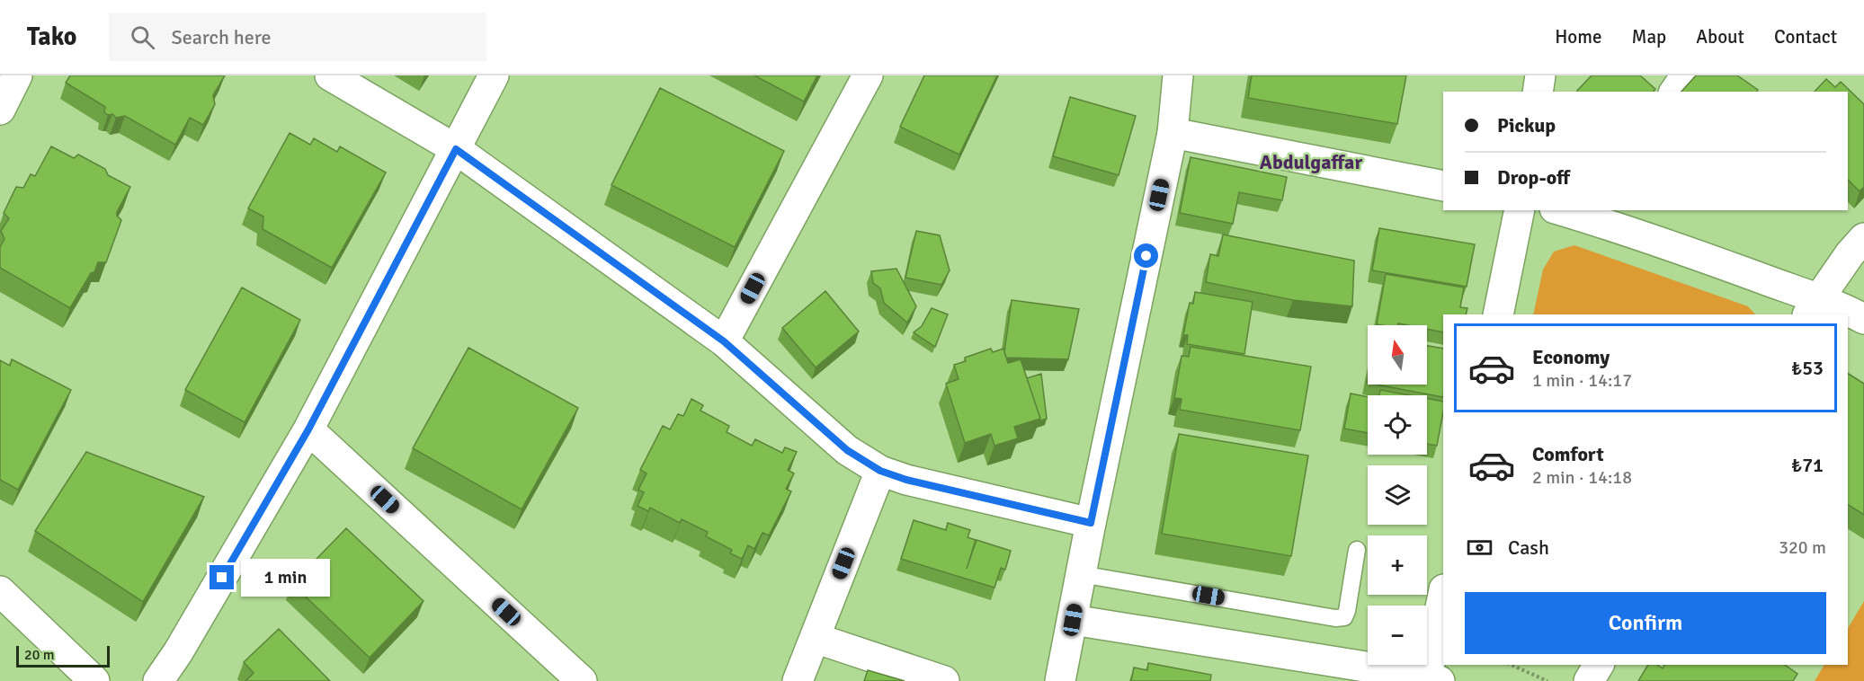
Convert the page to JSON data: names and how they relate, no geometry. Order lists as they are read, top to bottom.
{
  "districts": ["Abdulgaffar"],
  "scale_bar": "20 m",
  "north": "top",
  "page": {
    "header": "Tako",
    "search": "Search here",
    "nav": [
      "Home",
      "Map",
      "About",
      "Contact"
    ],
    "banner": ["Pickup", "Drop-off"],
    "list": [
      {
        "name": "Economy",
        "note": "1 min · 14:17",
        "value": "₺53"
      },
      {
        "name": "Comfort",
        "note": "2 min · 14:18",
        "value": "₺71"
      }
    ],
    "map_buttons": ["+", "−"],
    "pay": ["Cash", "320 m"],
    "bubble": "1 min",
    "buttons": "Confirm",
    "scale": "20 m"
  }
}
